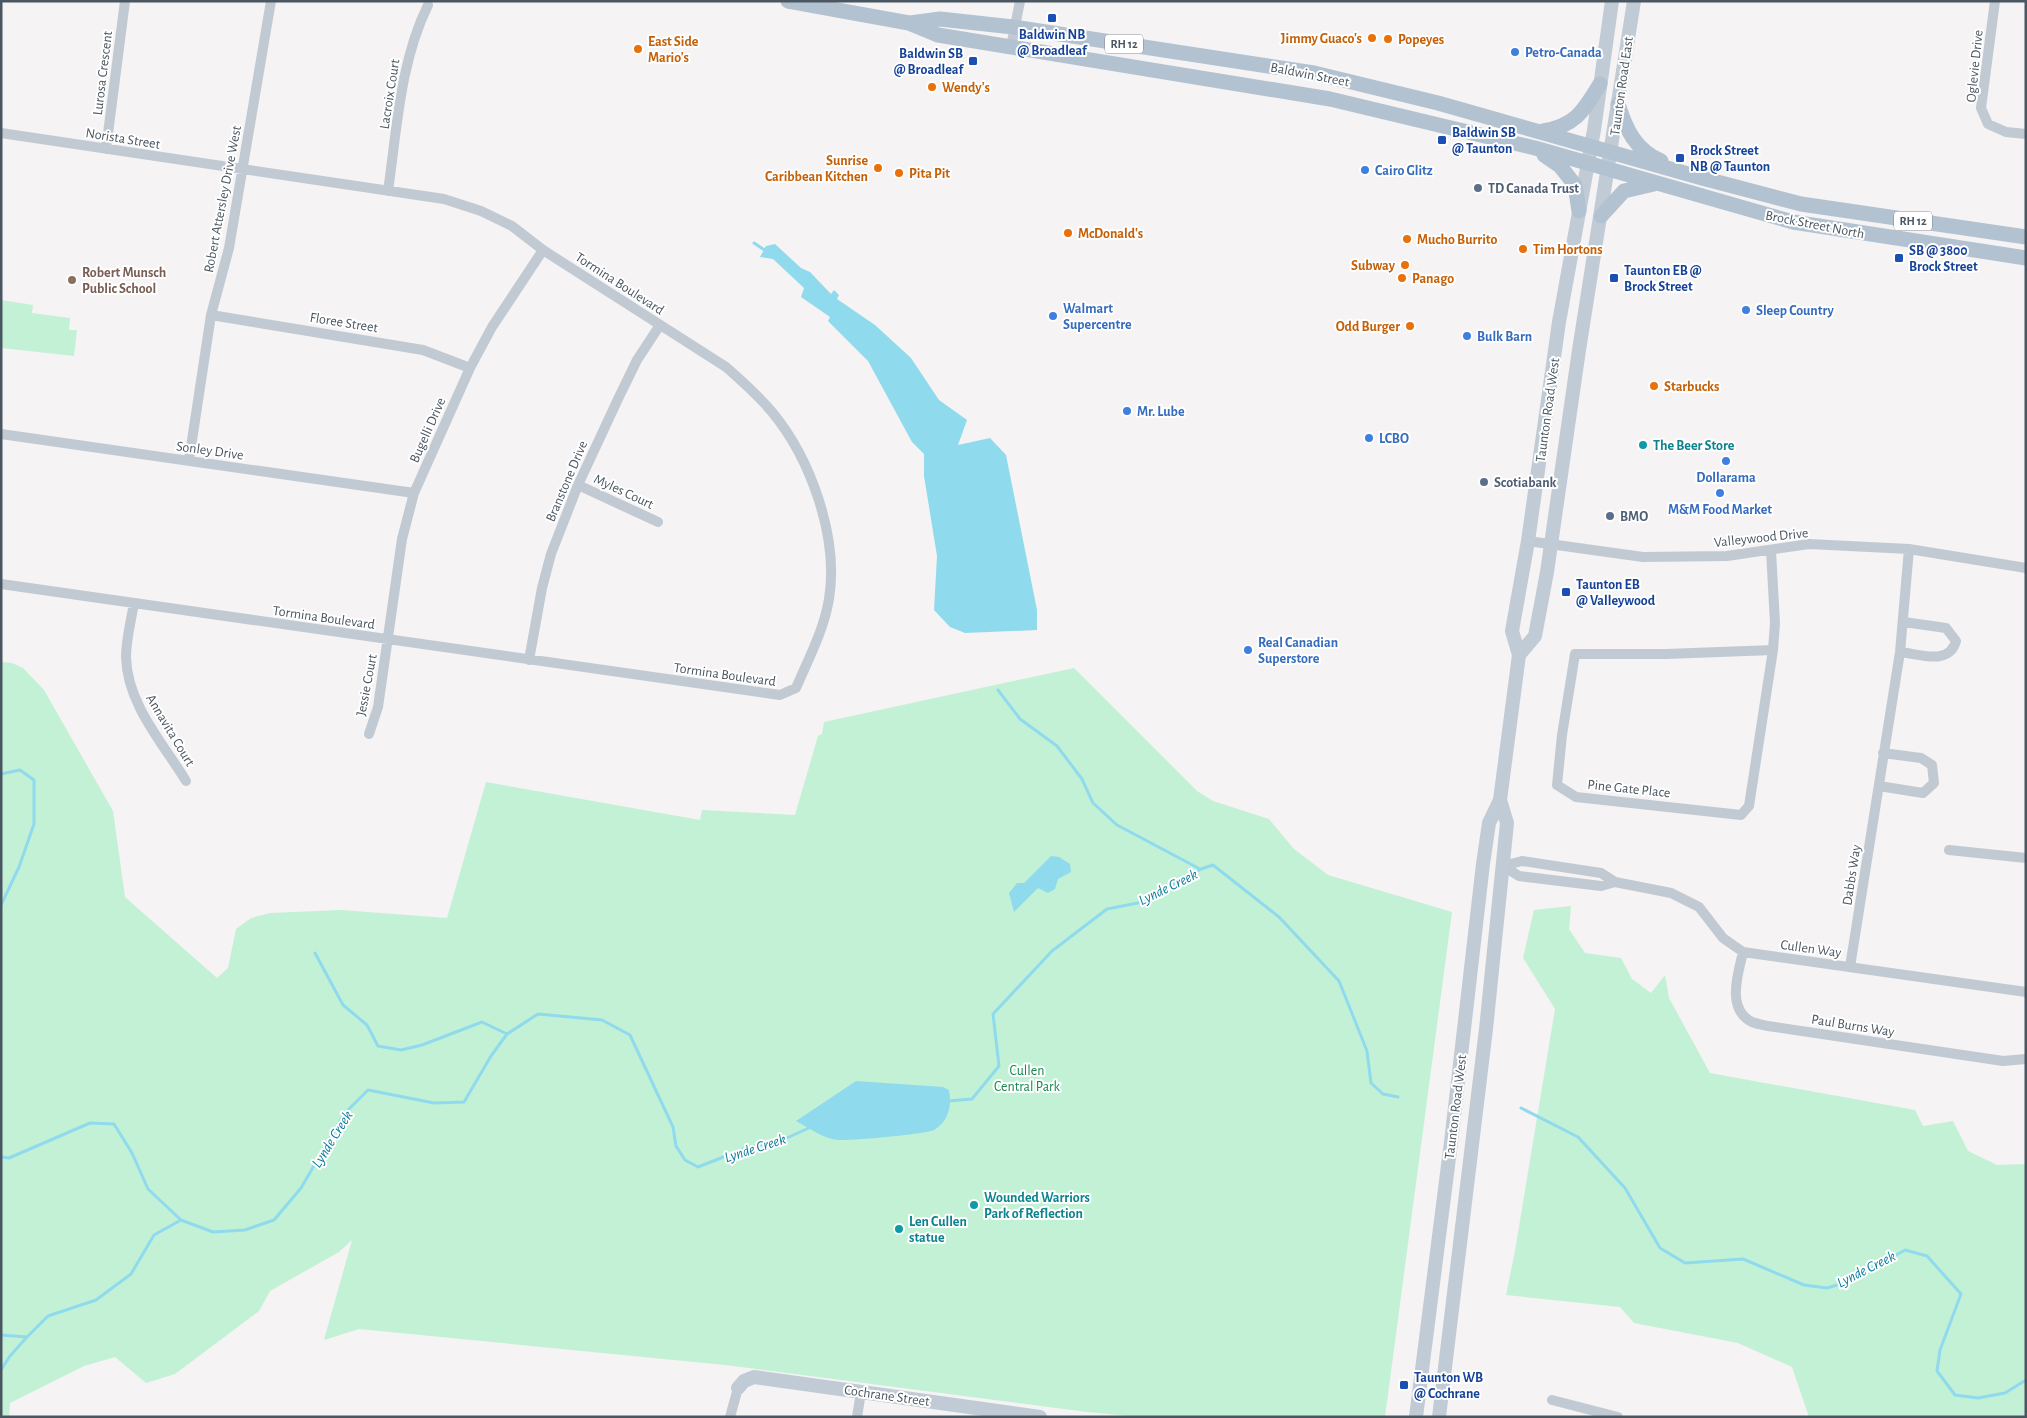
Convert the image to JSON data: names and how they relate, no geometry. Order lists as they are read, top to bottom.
{
  "streets": {
    "main road": [
      "RH 12",
      "Baldwin Street",
      "Taunton Road East",
      "Brock Street North",
      "Taunton Road West",
      "Cochrane Street"
    ],
    "street": [
      "Oglevie Drive",
      "Lurosa Crescent",
      "Lacroix Court",
      "Norista Street",
      "Robert Attersley Drive West",
      "Tormina Boulevard",
      "Floree Street",
      "Bugelli Drive",
      "Sonley Drive",
      "Branstone Drive",
      "Myles Court",
      "Valleywood Drive",
      "Jessie Court",
      "Annavita Court",
      "Pine Gate Place",
      "Dabbs Way",
      "Cullen Way",
      "Paul Burns Way"
    ]
  },
  "crossings": [
    ["Lurosa Crescent", "Norista Street"],
    ["Baldwin Street", "Taunton Road East"],
    ["Baldwin Street", "Brock Street North"],
    ["Baldwin Street", "Taunton Road West"],
    ["Taunton Road East", "Brock Street North"],
    ["Taunton Road East", "Taunton Road West"],
    ["Lacroix Court", "Tormina Boulevard"],
    ["Norista Street", "Robert Attersley Drive West"],
    ["Norista Street", "Tormina Boulevard"],
    ["Robert Attersley Drive West", "Tormina Boulevard"],
    ["Robert Attersley Drive West", "Floree Street"],
    ["Robert Attersley Drive West", "Sonley Drive"],
    ["Brock Street North", "Taunton Road West"],
    ["Tormina Boulevard", "Bugelli Drive"],
    ["Tormina Boulevard", "Branstone Drive"],
    ["Tormina Boulevard", "Jessie Court"],
    ["Tormina Boulevard", "Annavita Court"],
    ["Floree Street", "Bugelli Drive"],
    ["Taunton Road West", "Valleywood Drive"],
    ["Taunton Road West", "Cullen Way"],
    ["Bugelli Drive", "Sonley Drive"],
    ["Bugelli Drive", "Jessie Court"],
    ["Branstone Drive", "Myles Court"],
    ["Valleywood Drive", "Pine Gate Place"],
    ["Valleywood Drive", "Dabbs Way"],
    ["Dabbs Way", "Cullen Way"],
    ["Cullen Way", "Paul Burns Way"]
  ],
  "water": ["Lynde Creek"],
  "parks": ["Cullen Central Park"],
  "places": {
    "transit": [
      "Baldwin NB @ Broadleaf",
      "Baldwin SB @ Broadleaf",
      "Baldwin SB @ Taunton",
      "Brock Street NB @ Taunton",
      "SB @ 3800 Brock Street",
      "Taunton EB @ Brock Street",
      "Taunton EB @ Valleywood",
      "Taunton WB @ Cochrane"
    ],
    "other": [
      "Jimmy Guaco's",
      "Popeyes",
      "East Side Mario's",
      "Petro-Canada",
      "Wendy's",
      "Sunrise Caribbean Kitchen",
      "Cairo Glitz",
      "Pita Pit",
      "TD Canada Trust",
      "McDonald's",
      "Mucho Burrito",
      "Tim Hortons",
      "Subway",
      "Panago",
      "Robert Munsch Public School",
      "Sleep Country",
      "Walmart Supercentre",
      "Odd Burger",
      "Bulk Barn",
      "Starbucks",
      "Mr. Lube",
      "LCBO",
      "The Beer Store",
      "Dollarama",
      "Scotiabank",
      "M&M Food Market",
      "BMO",
      "Real Canadian Superstore",
      "Wounded Warriors Park of Reflection",
      "Len Cullen statue"
    ]
  }
}
